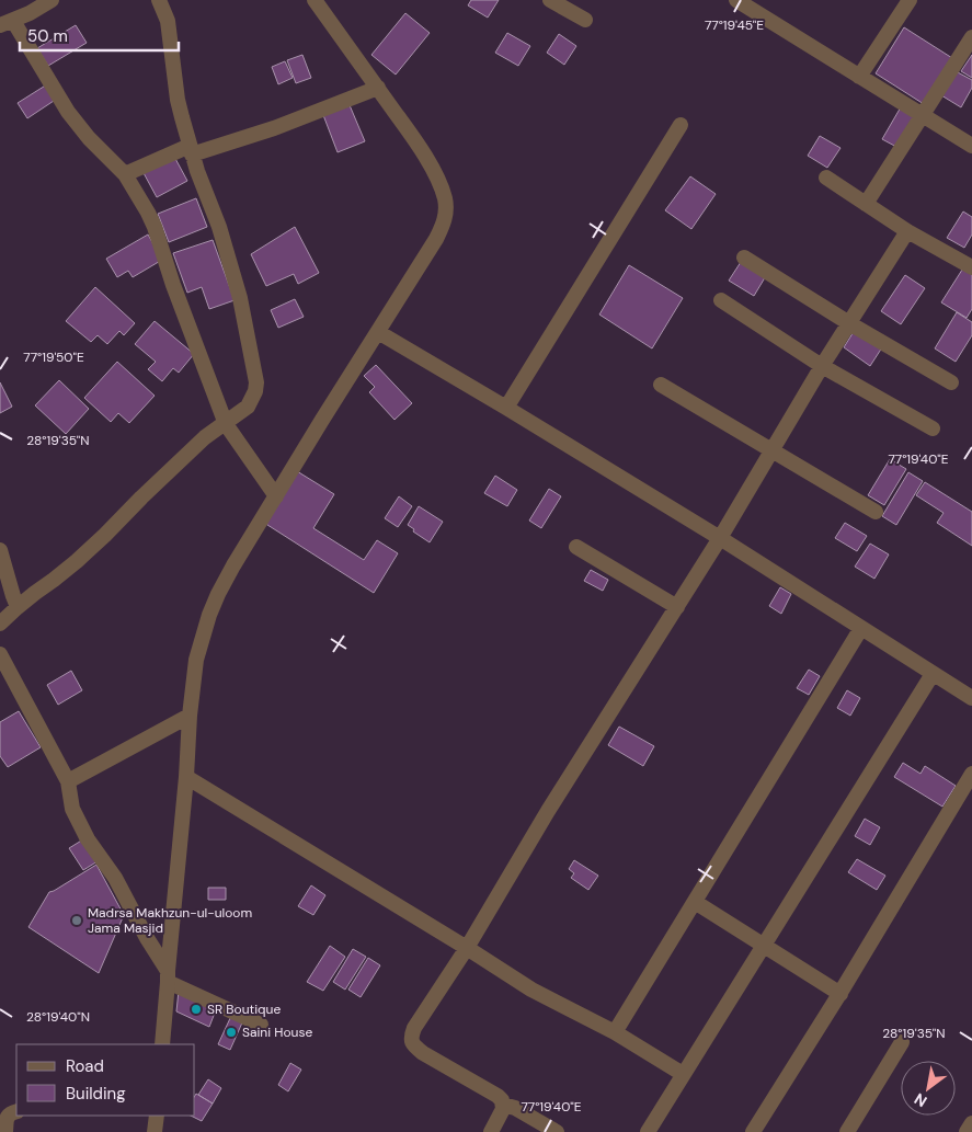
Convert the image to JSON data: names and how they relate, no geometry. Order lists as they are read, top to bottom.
{
  "places": ["Madrsa Makhzun-ul-uloom Jama Masjid", "SR Boutique", "Saini House"],
  "legend": ["Road", "Building"],
  "scale_bar": "50 m",
  "north": "bottom left",
  "coordinates": [
    "77°19'45\"E",
    "77°19'50\"E",
    "28°19'35\"N",
    "77°19'40\"E",
    "28°19'40\"N"
  ]
}
